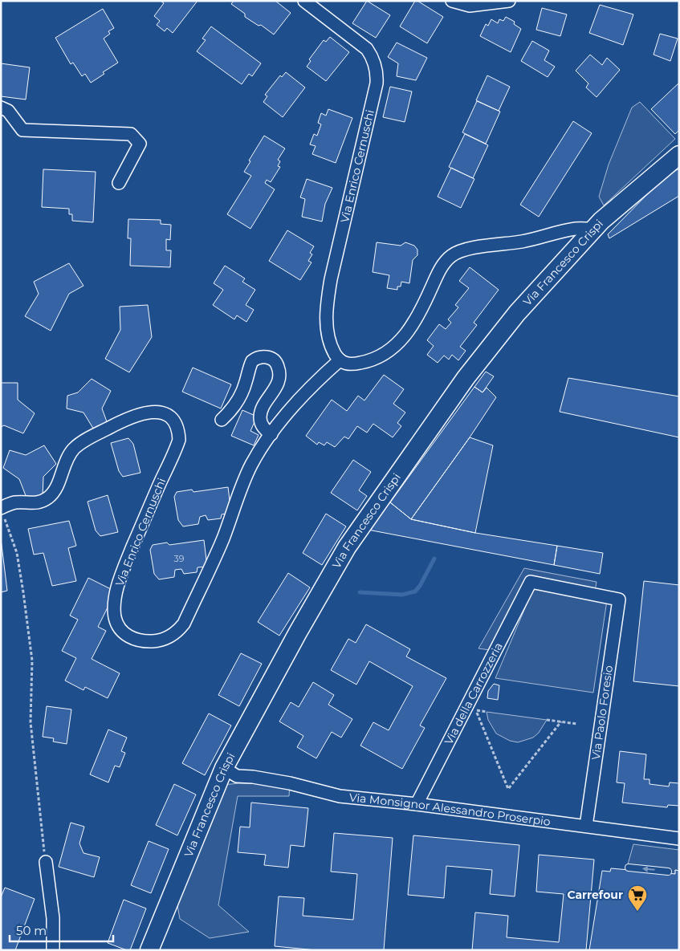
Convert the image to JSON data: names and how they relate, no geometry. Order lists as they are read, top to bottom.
{
  "streets": {
    "street": [
      "Via Enrico Cernuschi",
      "Via Francesco Crispi",
      "Via della Carrozzeria",
      "Via Paolo Foresio",
      "Via Monsignor Alessandro Proserpio"
    ]
  },
  "crossings": [
    ["Via Francesco Crispi", "Via Monsignor Alessandro Proserpio"],
    ["Via della Carrozzeria", "Via Paolo Foresio"],
    ["Via della Carrozzeria", "Via Monsignor Alessandro Proserpio"],
    ["Via Paolo Foresio", "Via Monsignor Alessandro Proserpio"]
  ],
  "places": {
    "supermarket": ["Carrefour"]
  },
  "house_numbers": ["39"],
  "scale_bar": "50 m"
}
